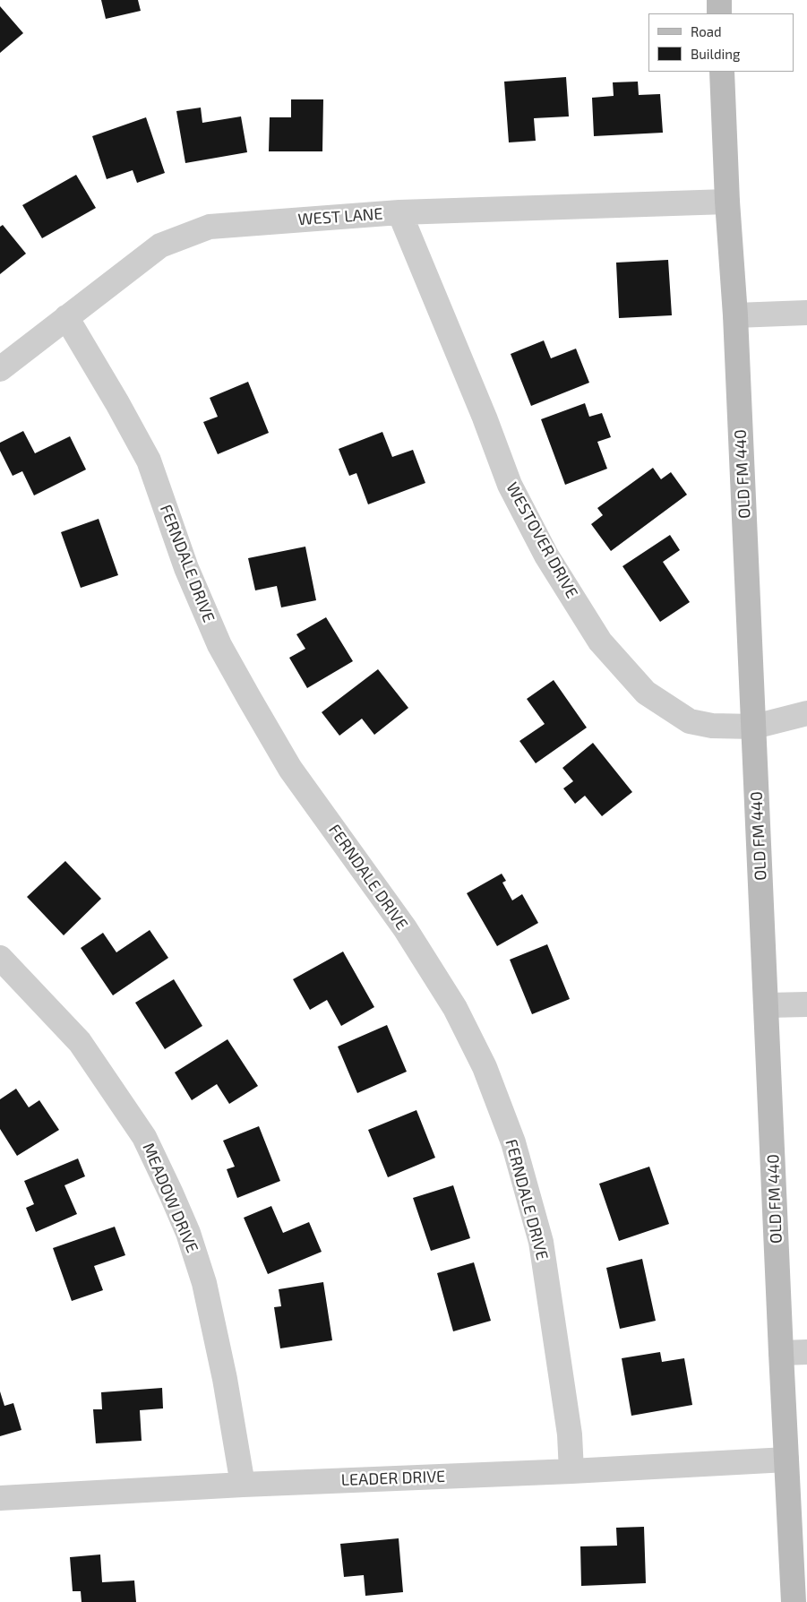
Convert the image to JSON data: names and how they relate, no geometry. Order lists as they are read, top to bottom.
{
  "streets": {
    "street": [
      "WEST LANE",
      "OLD FM 440",
      "WESTOVER DRIVE",
      "FERNDALE DRIVE",
      "MEADOW DRIVE",
      "LEADER DRIVE"
    ]
  },
  "crossings": [
    ["WEST LANE", "OLD FM 440"],
    ["WEST LANE", "WESTOVER DRIVE"],
    ["WEST LANE", "FERNDALE DRIVE"],
    ["OLD FM 440", "WESTOVER DRIVE"],
    ["OLD FM 440", "LEADER DRIVE"],
    ["FERNDALE DRIVE", "LEADER DRIVE"],
    ["MEADOW DRIVE", "LEADER DRIVE"]
  ],
  "legend": ["Road", "Building"]
}
